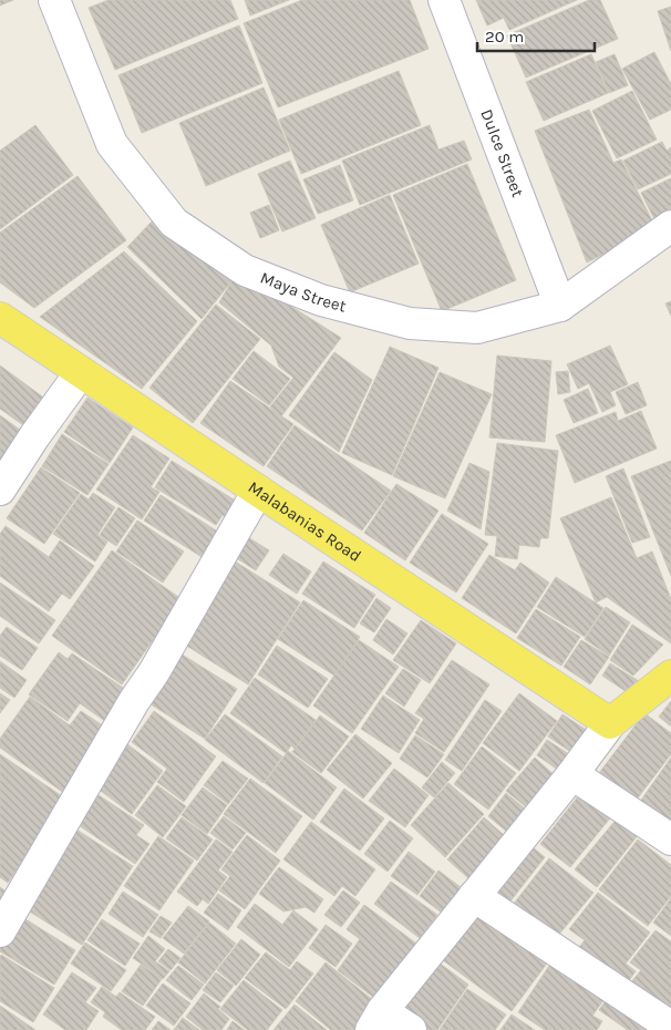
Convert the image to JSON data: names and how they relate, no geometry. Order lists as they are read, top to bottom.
{
  "streets": {
    "main road": ["Malabanias Road"],
    "street": ["Dulce Street", "Maya Street"]
  },
  "crossings": [
    ["Dulce Street", "Maya Street"]
  ],
  "scale_bar": "20 m"
}
